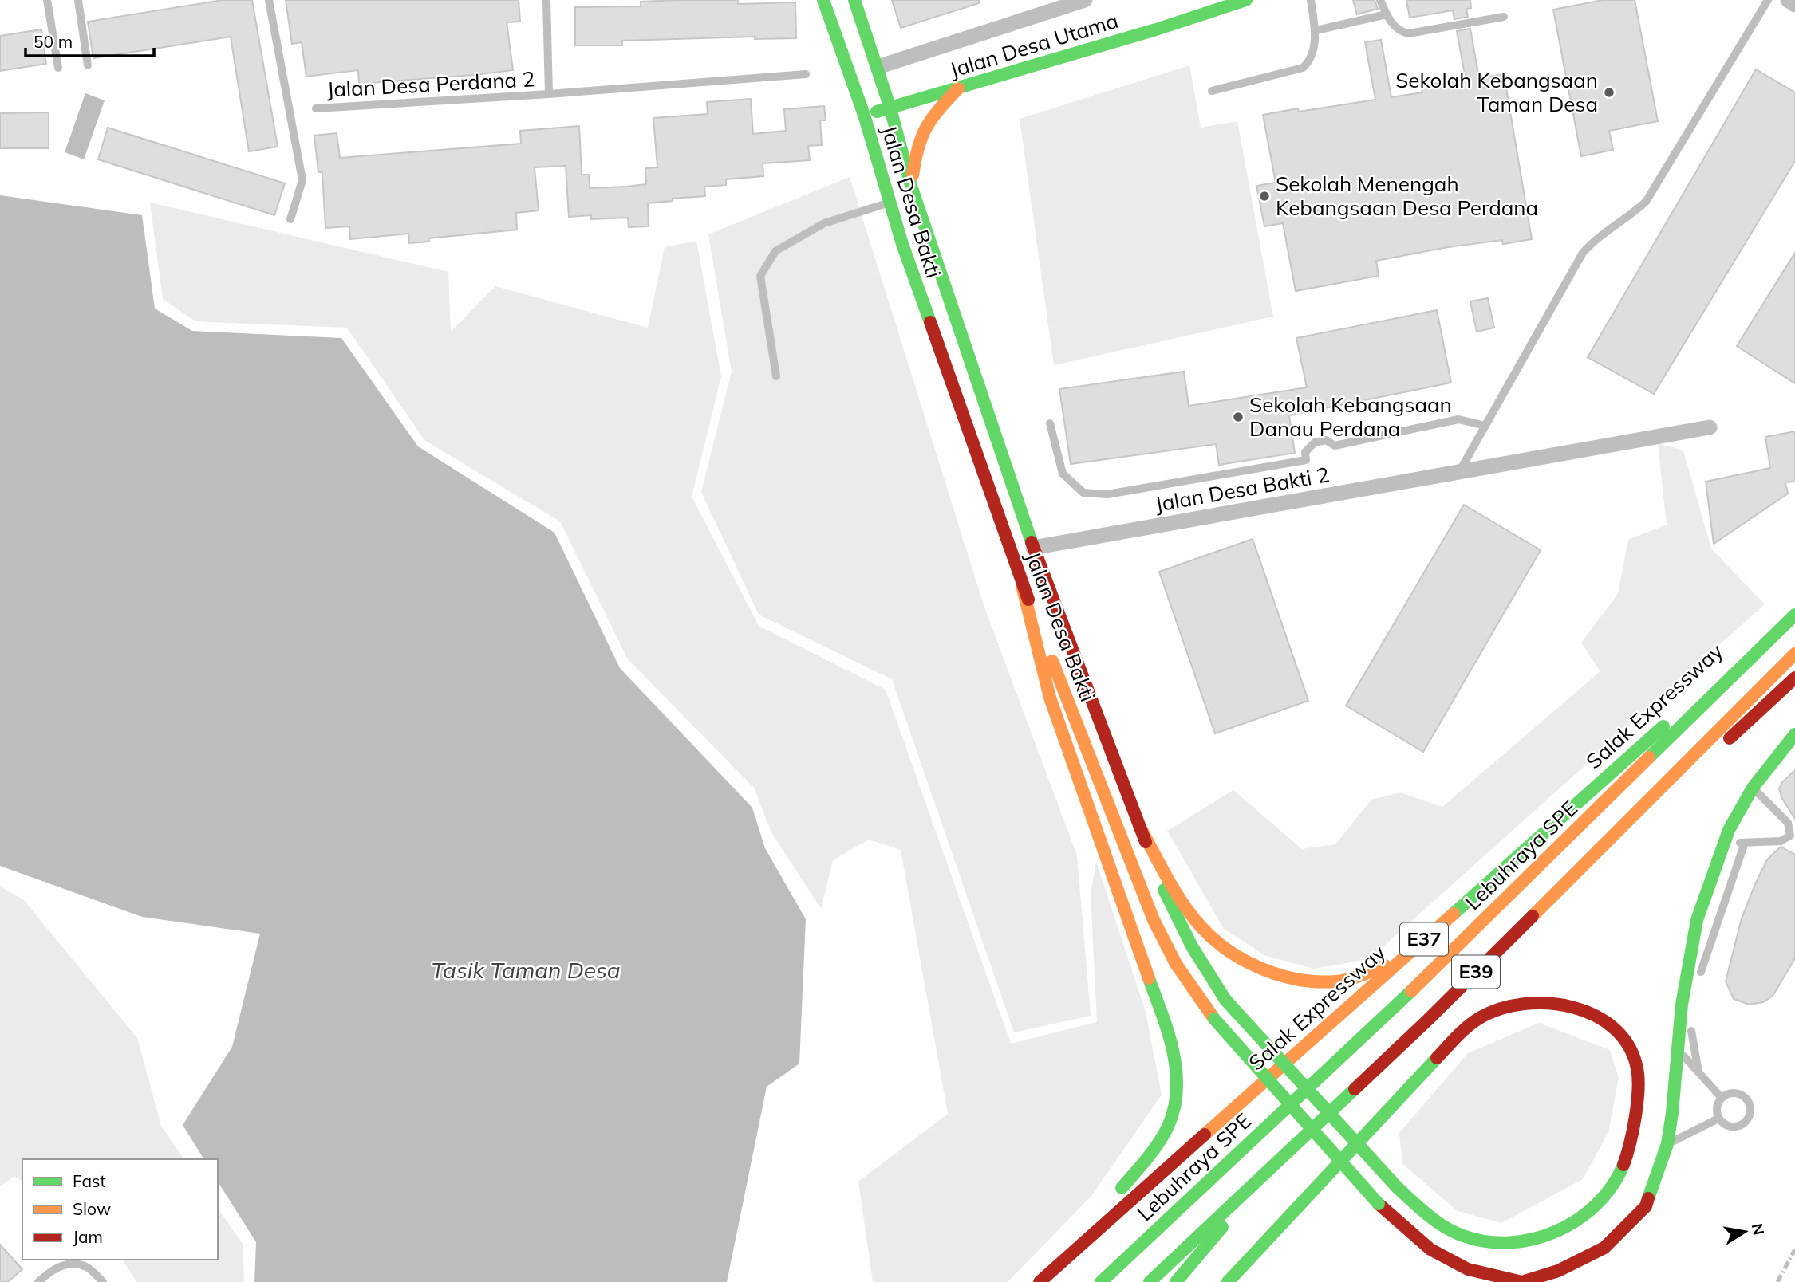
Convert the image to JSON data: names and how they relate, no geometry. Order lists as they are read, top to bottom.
{
  "streets": {
    "main road": [
      "Jalan Desa Utama",
      "Jalan Desa Bakti",
      "Salak Expressway",
      "Lebuhraya SPE",
      "E37",
      "E39"
    ],
    "street": ["Jalan Desa Bakti 2"],
    "lane": ["Jalan Desa Perdana 2"]
  },
  "crossings": [
    ["Jalan Desa Utama", "Jalan Desa Bakti"],
    ["Jalan Desa Bakti", "Jalan Desa Bakti 2"]
  ],
  "water": ["Tasik Taman Desa"],
  "places": ["Sekolah Kebangsaan Taman Desa", "Sekolah Menengah Kebangsaan Desa Perdana", "Sekolah Kebangsaan Danau Perdana"],
  "legend": ["Fast", "Slow", "Jam"],
  "scale_bar": "50 m",
  "north": "right"
}
